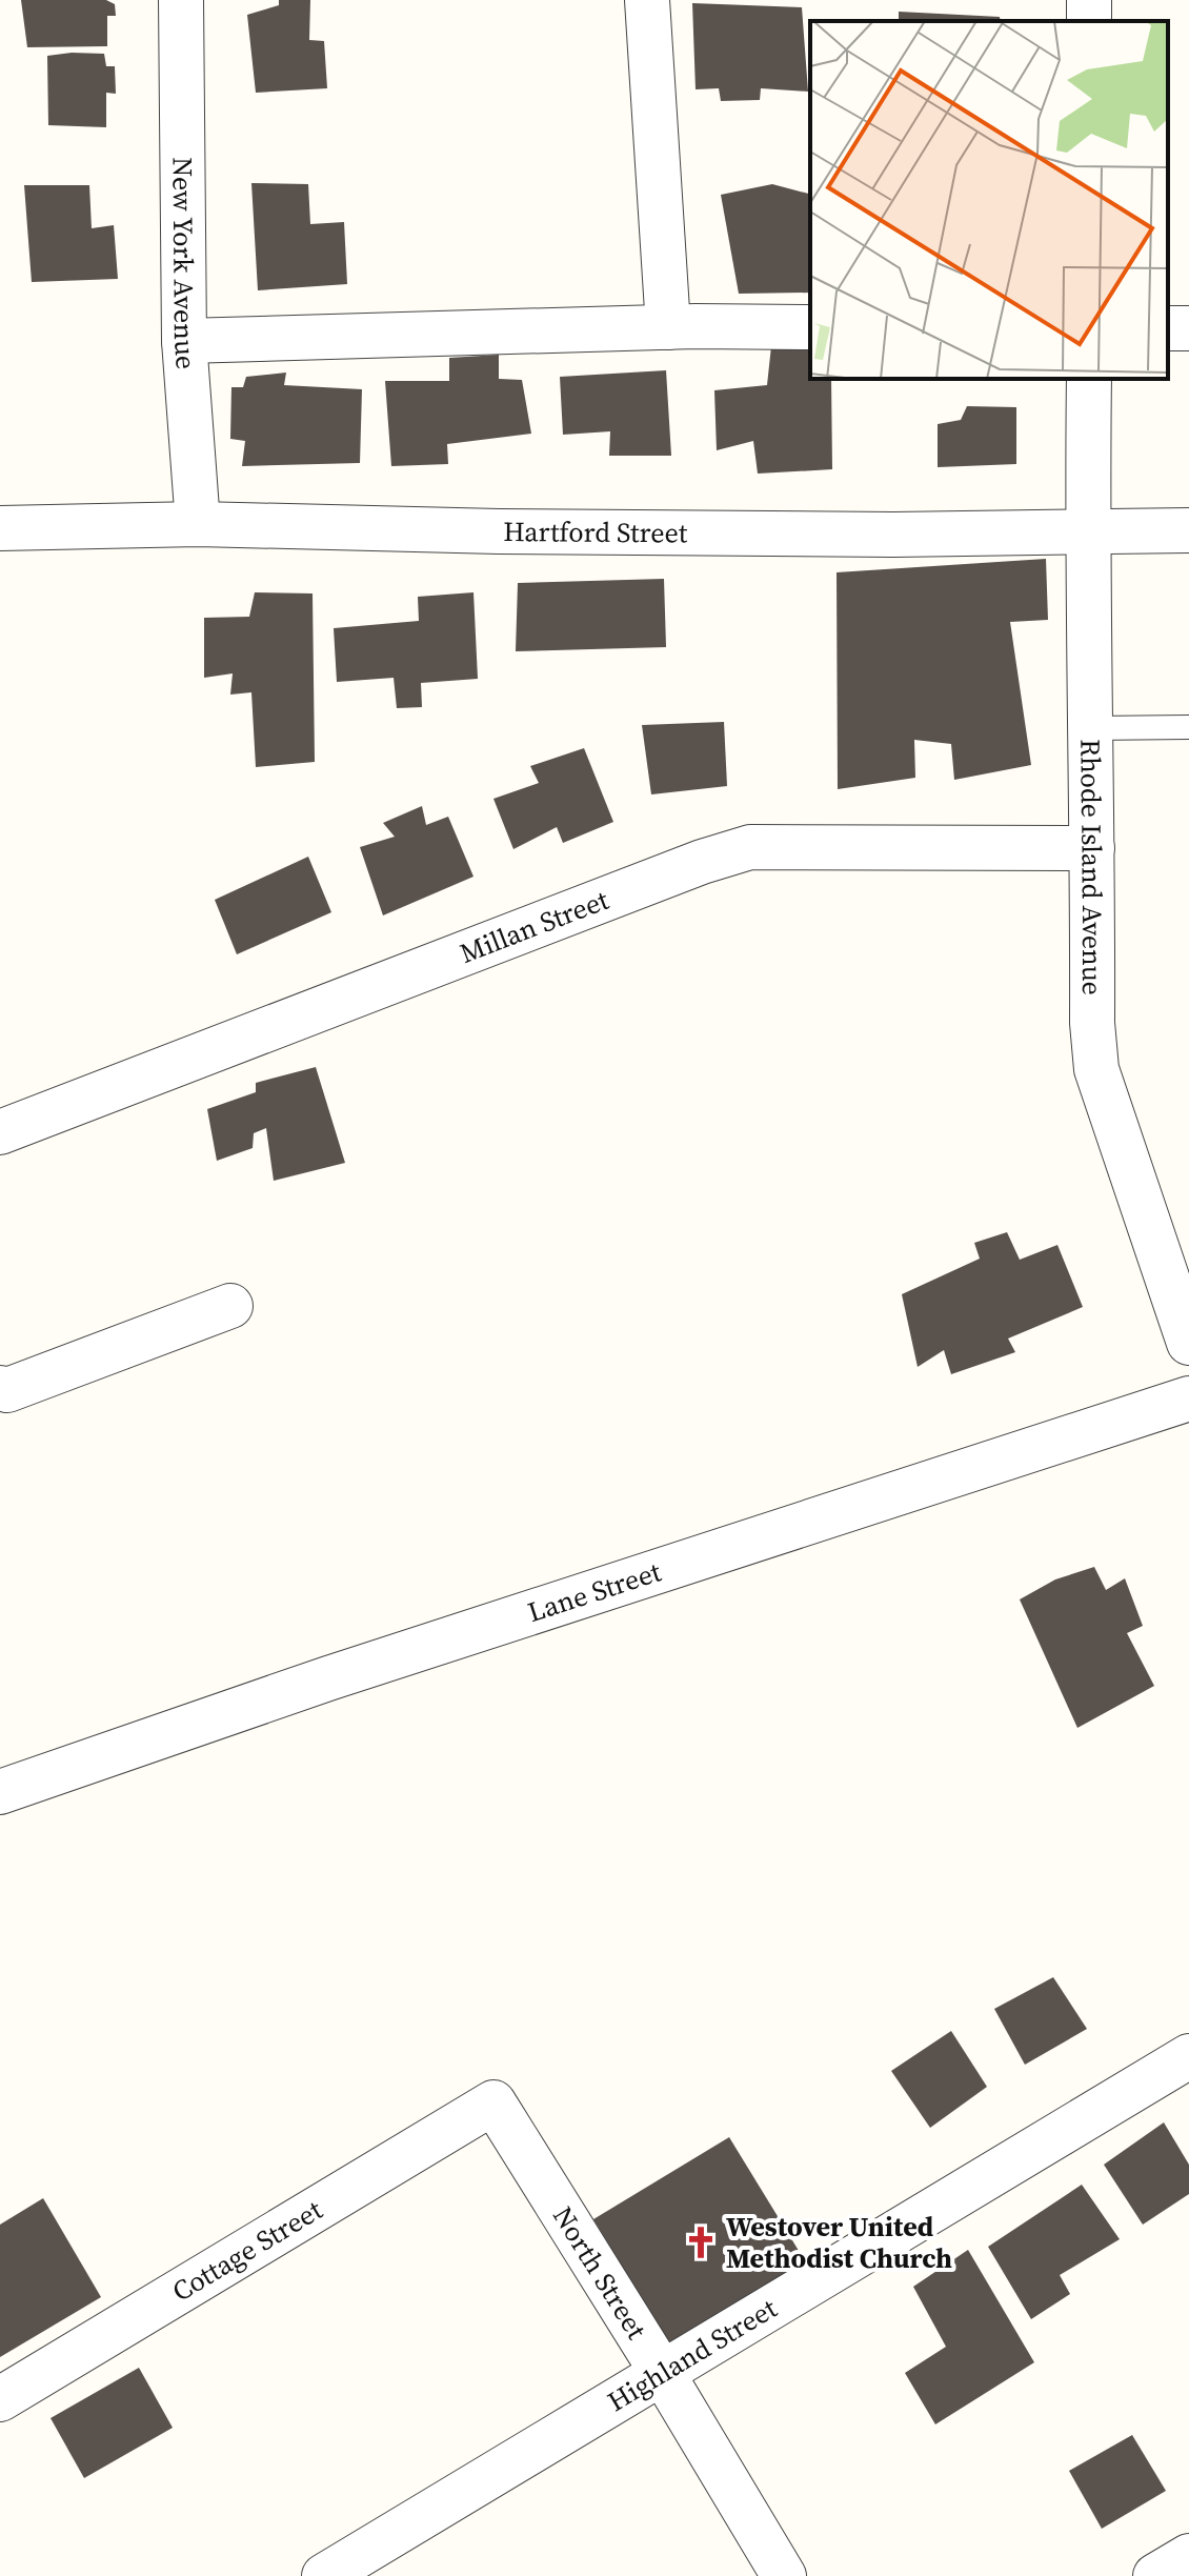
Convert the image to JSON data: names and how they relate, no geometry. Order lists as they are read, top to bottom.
{
  "streets": {
    "street": [
      "New York Avenue",
      "Hartford Street",
      "Rhode Island Avenue",
      "Millan Street",
      "Lane Street",
      "Cottage Street",
      "North Street",
      "Highland Street"
    ]
  },
  "crossings": [
    ["New York Avenue", "Hartford Street"],
    ["Hartford Street", "Rhode Island Avenue"],
    ["Rhode Island Avenue", "Millan Street"],
    ["Cottage Street", "North Street"],
    ["North Street", "Highland Street"]
  ],
  "places": {
    "church": ["Westover United Methodist Church"]
  }
}
